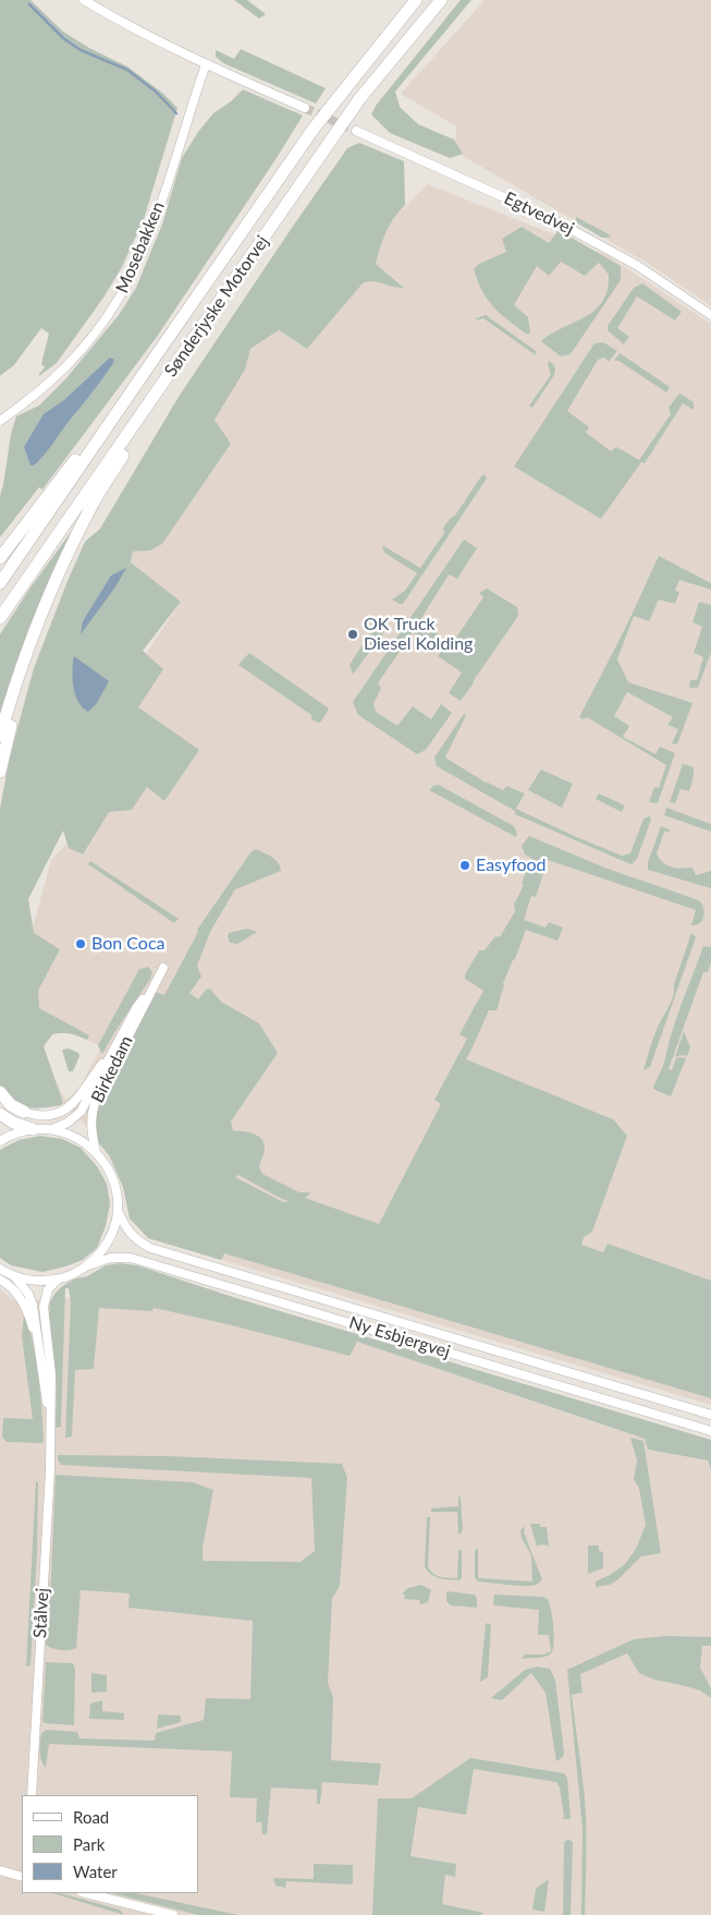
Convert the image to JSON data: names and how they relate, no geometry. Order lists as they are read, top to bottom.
{
  "streets": {
    "highway": ["Sønderjyske Motorvej"],
    "street": [
      "Egtvedvej",
      "Mosebakken",
      "Birkedam",
      "Ny Esbjergvej",
      "Stålvej"
    ]
  },
  "crossings": [
    ["Ny Esbjergvej", "Stålvej"]
  ],
  "places": ["OK Truck Diesel Kolding", "Easyfood", "Bon Coca"],
  "legend": ["Road", "Park", "Water"]
}
